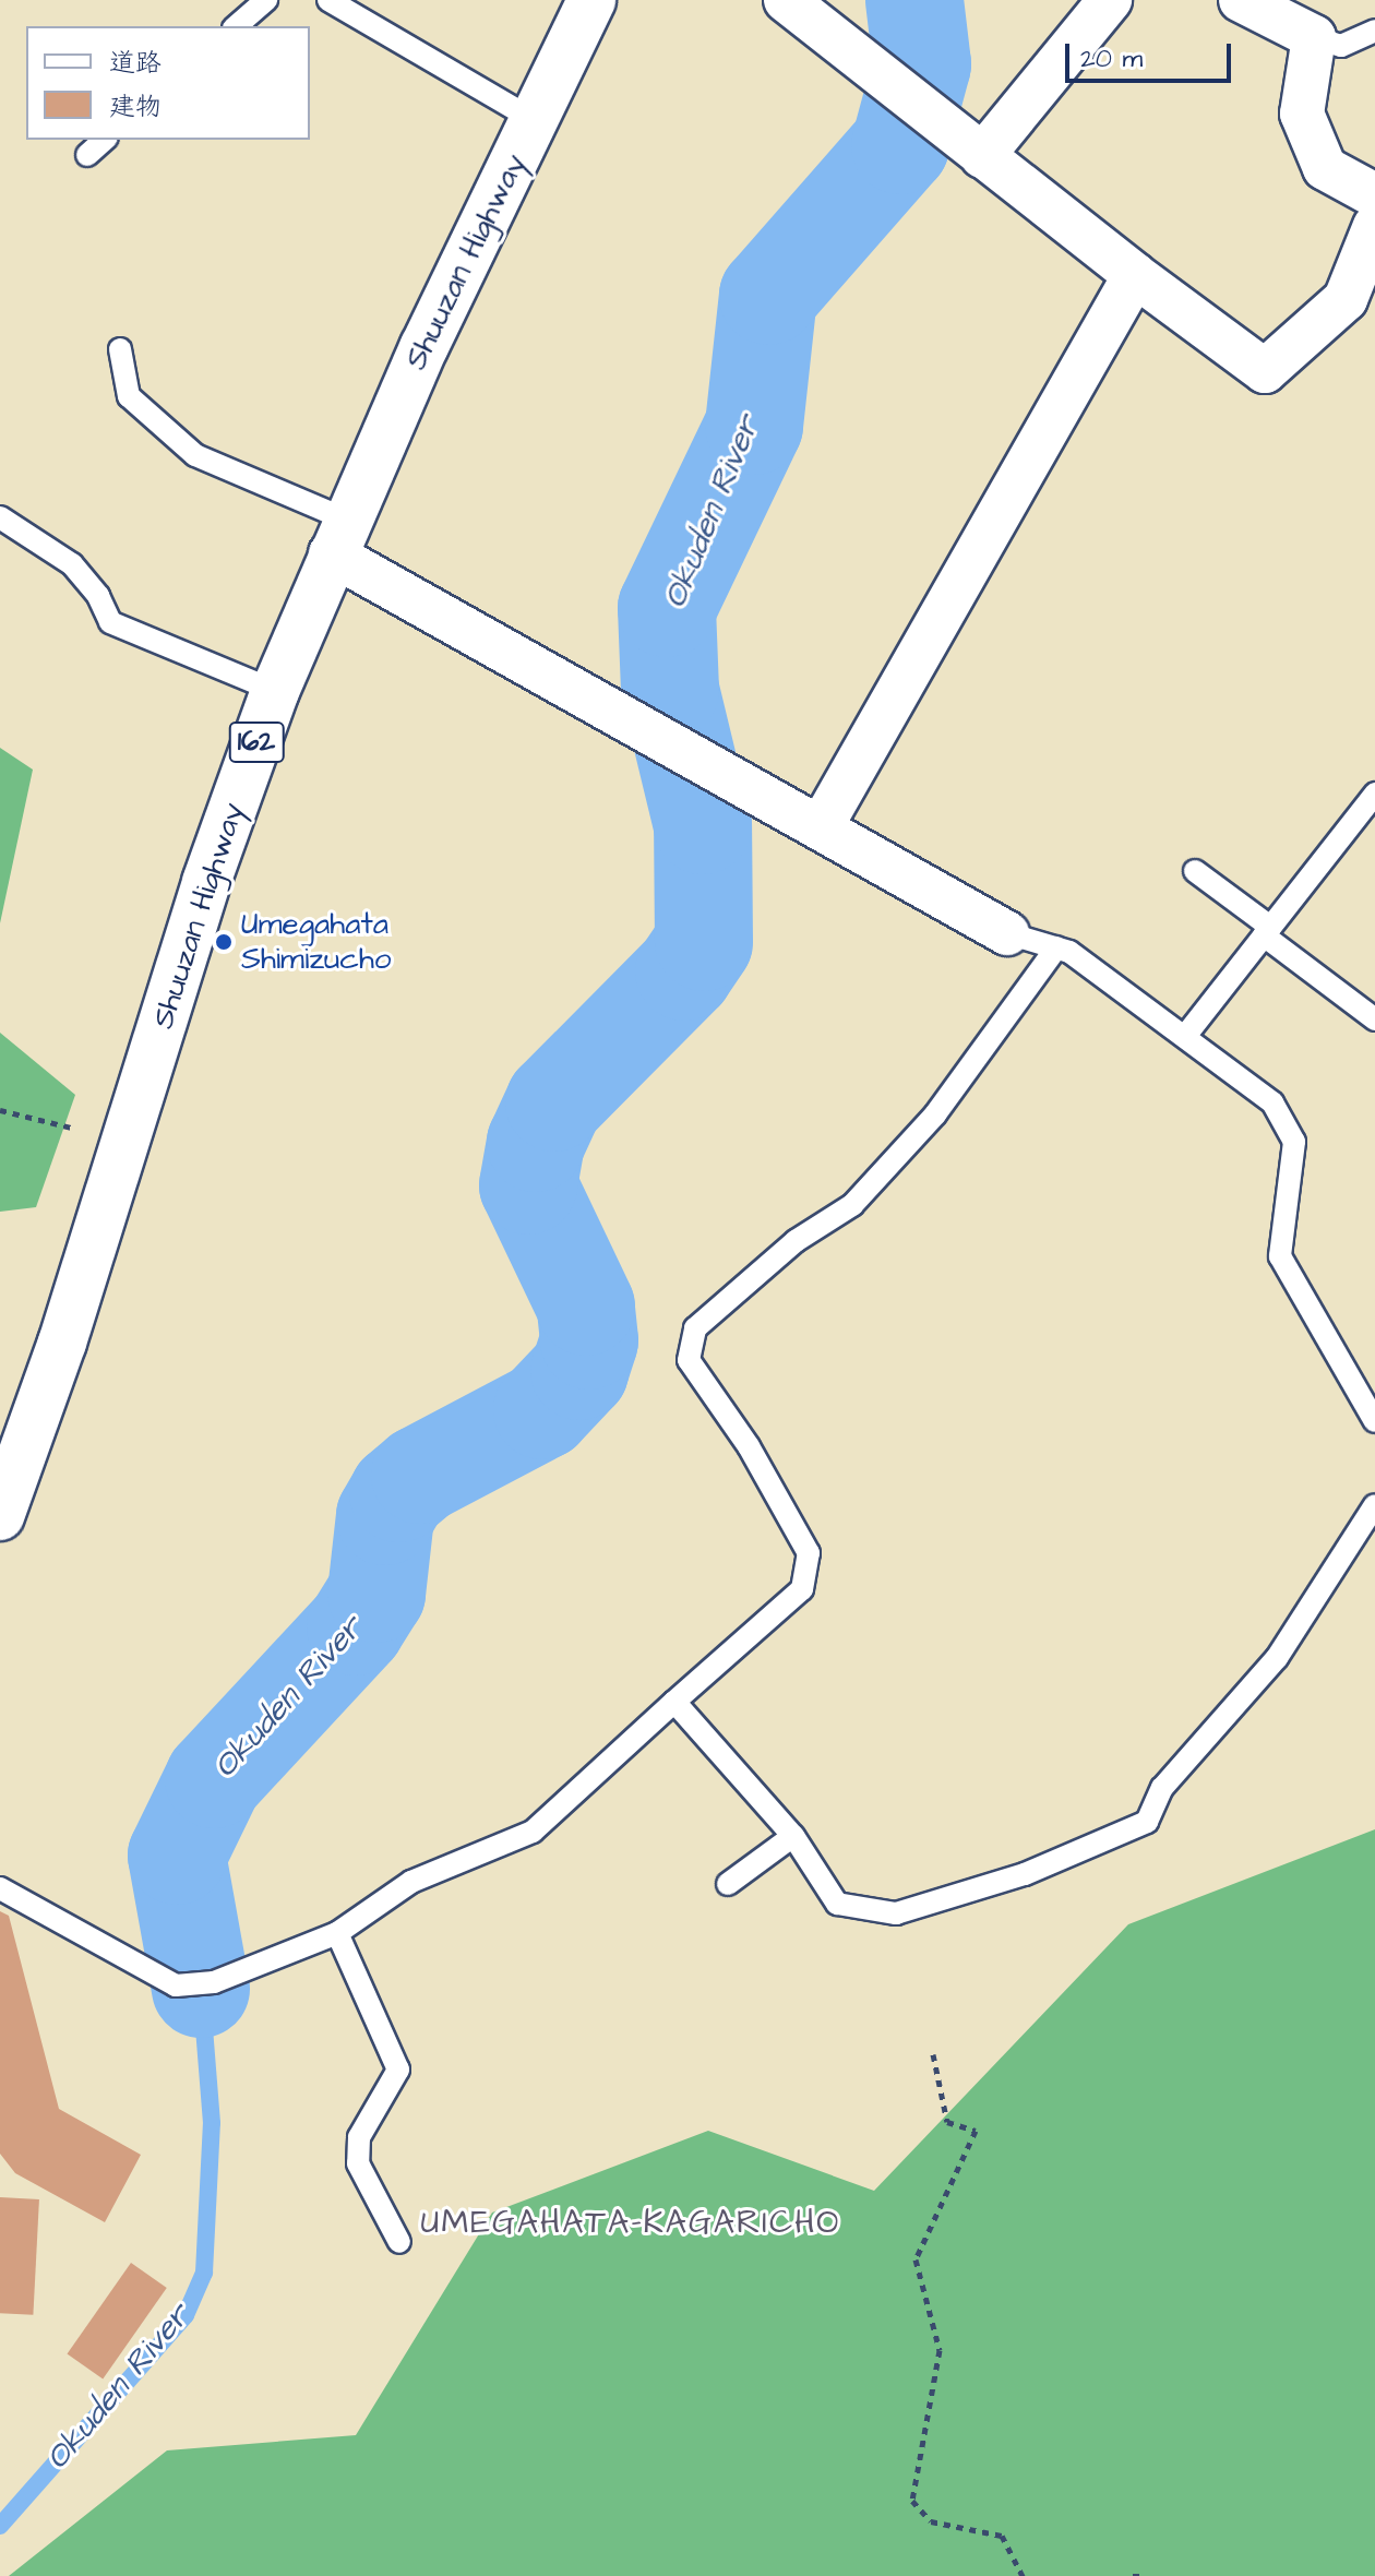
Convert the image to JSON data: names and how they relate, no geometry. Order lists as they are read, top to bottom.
{
  "streets": {
    "highway": ["Shuuzan Highway", "162"]
  },
  "districts": ["UMEGAHATA-KAGARICHO"],
  "water": ["Okuden River"],
  "places": ["Umegahata Shimizucho"],
  "legend": ["道路", "建物"],
  "scale_bar": "20 m"
}
